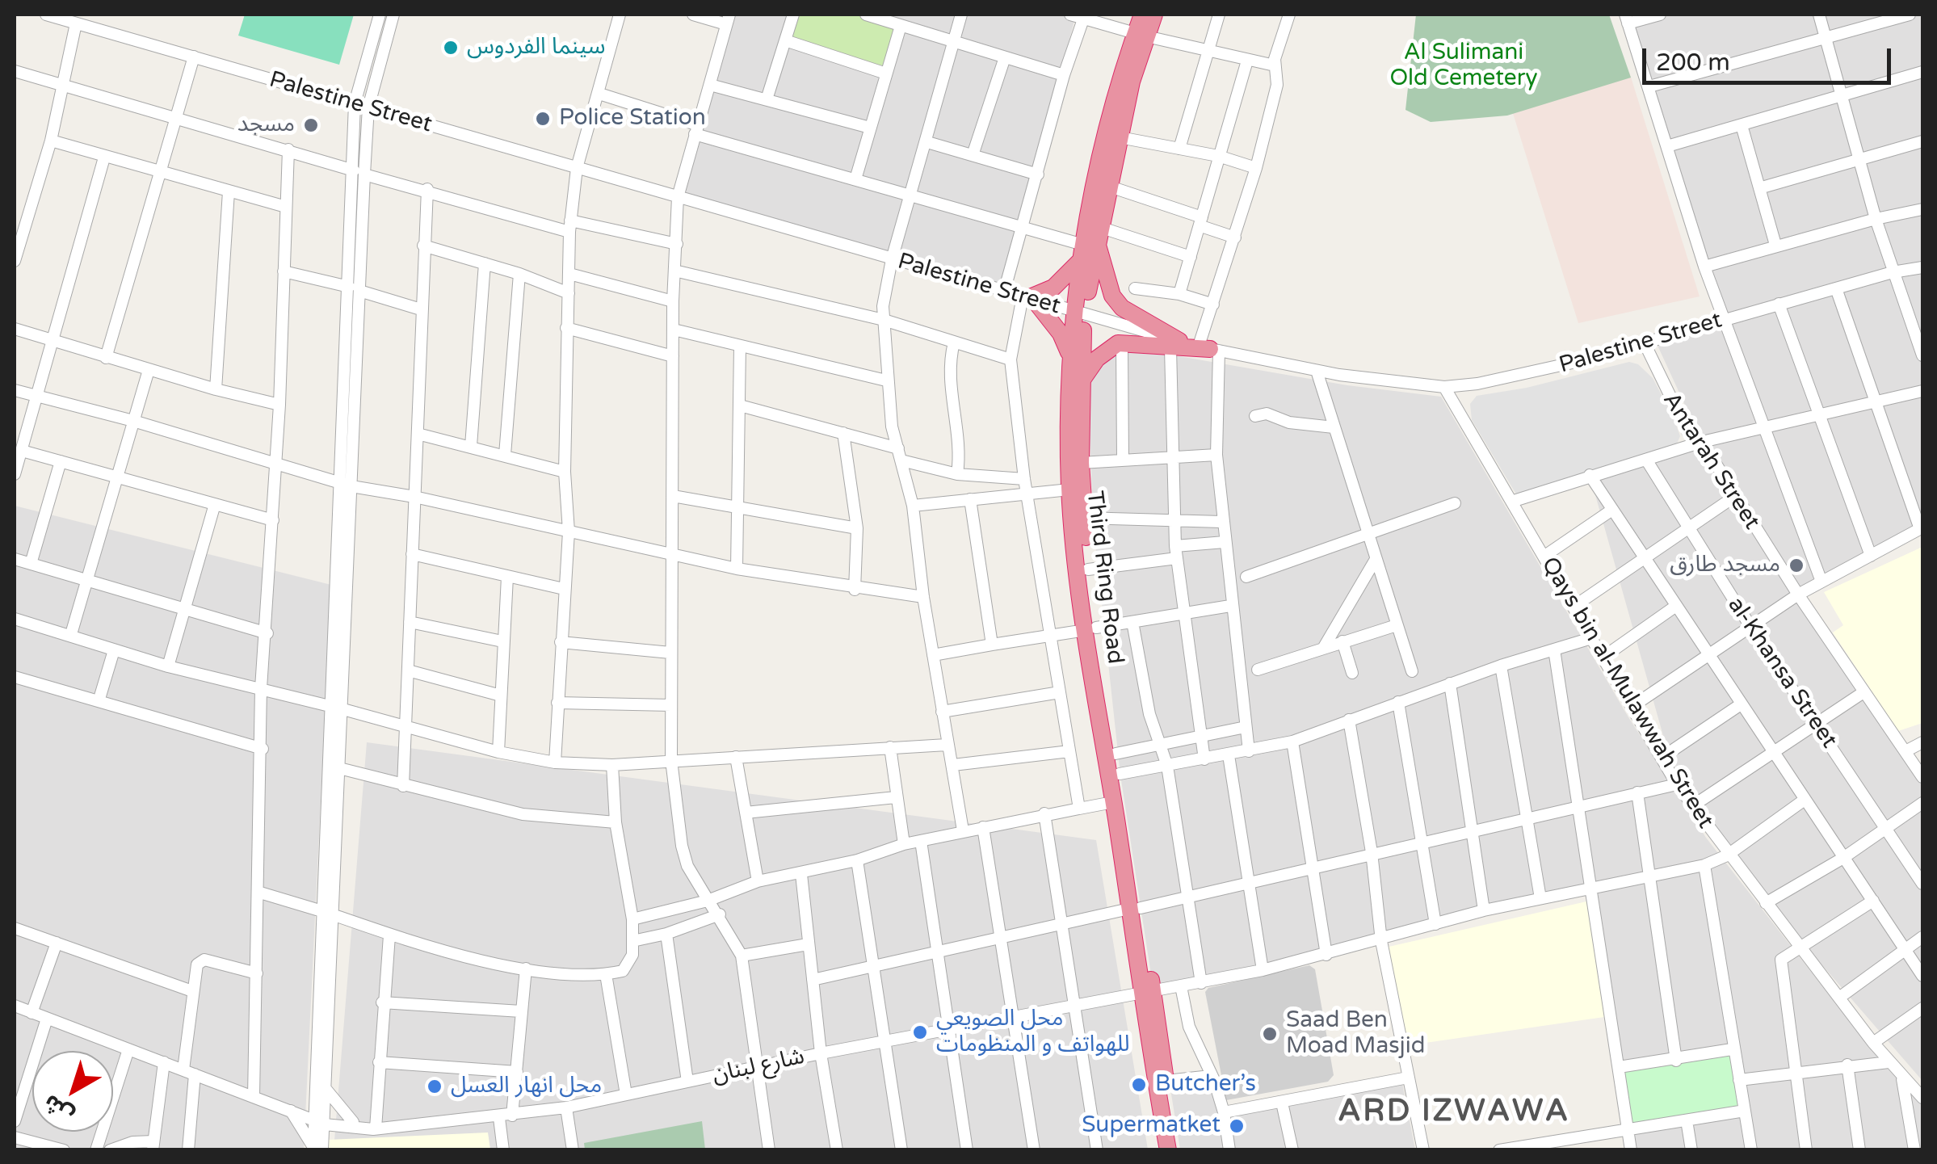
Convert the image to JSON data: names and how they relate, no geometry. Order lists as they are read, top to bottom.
{
  "streets": {
    "highway": ["Third Ring Road"],
    "street": [
      "Palestine Street",
      "Antarah Street",
      "al-Khansa Street",
      "Qays bin al-Mulawwah Street",
      "شارع لبنان"
    ]
  },
  "crossings": [
    ["Palestine Street", "Antarah Street"],
    ["Palestine Street", "Third Ring Road"],
    ["Palestine Street", "Qays bin al-Mulawwah Street"],
    ["Third Ring Road", "شارع لبنان"],
    ["Qays bin al-Mulawwah Street", "شارع لبنان"]
  ],
  "districts": ["ARD IZWAWA"],
  "parks": ["Al Sulimani Old Cemetery"],
  "places": [
    "سينما الفردوس",
    "Police Station",
    "مسجد",
    "مسجد طارق",
    "محل الصويعي للهواتف و المنظومات",
    "Saad Ben Moad Masjid",
    "Butcher’s",
    "محل انهار العسل",
    "Supermatket"
  ],
  "scale_bar": "200 m",
  "north": "bottom left"
}
